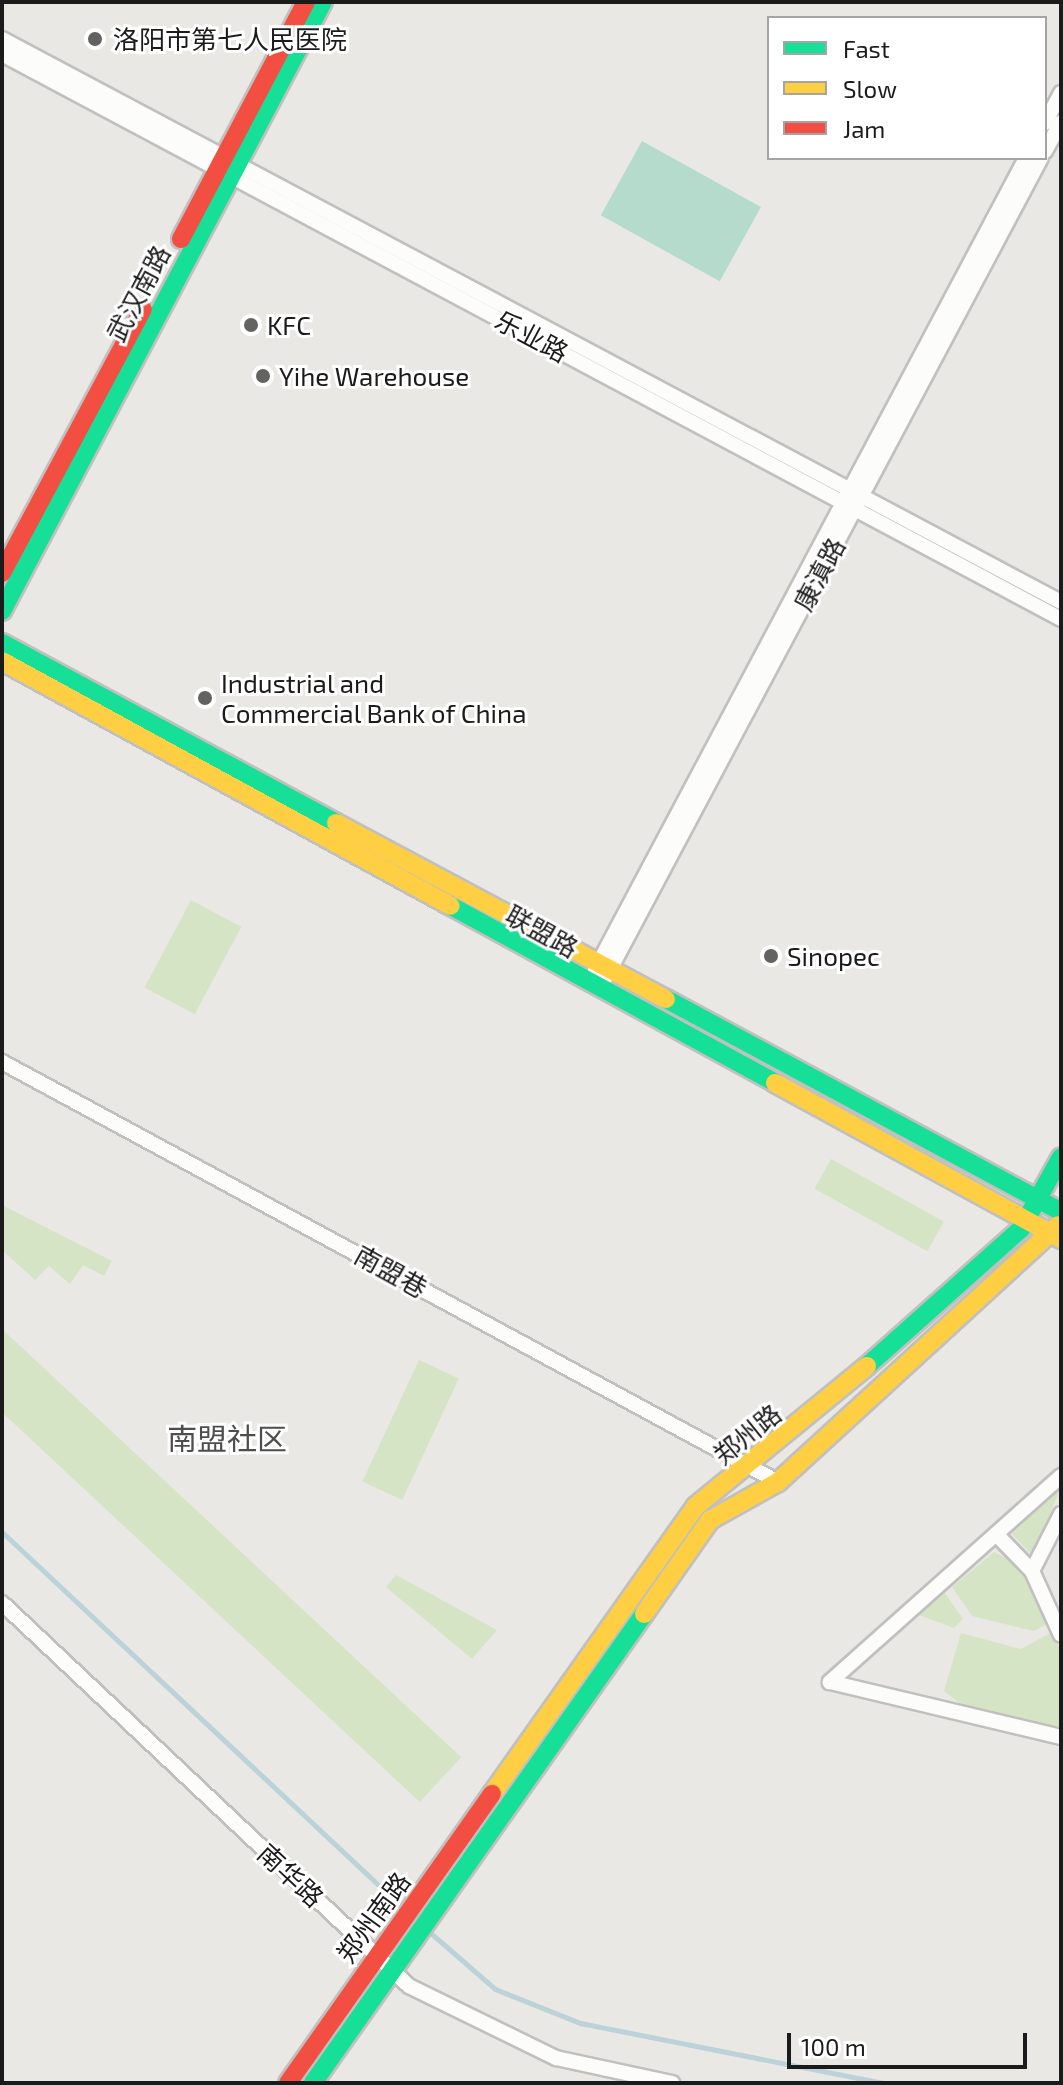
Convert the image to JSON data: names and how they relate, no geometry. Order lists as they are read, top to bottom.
{
  "streets": {
    "main road": [
      "武汉南路",
      "联盟路",
      "郑州路",
      "郑州南路"
    ],
    "street": [
      "乐业路",
      "康滇路",
      "南盟巷",
      "南华路"
    ]
  },
  "crossings": [
    ["武汉南路", "乐业路"],
    ["乐业路", "康滇路"],
    ["康滇路", "联盟路"],
    ["联盟路", "郑州路"],
    ["南盟巷", "郑州路"],
    ["郑州路", "郑州南路"],
    ["南华路", "郑州南路"]
  ],
  "districts": ["南盟社区"],
  "places": [
    "洛阳市第七人民医院",
    "KFC",
    "Yihe Warehouse",
    "Industrial and Commercial Bank of China",
    "Sinopec"
  ],
  "legend": ["Fast", "Slow", "Jam"],
  "scale_bar": "100 m"
}
